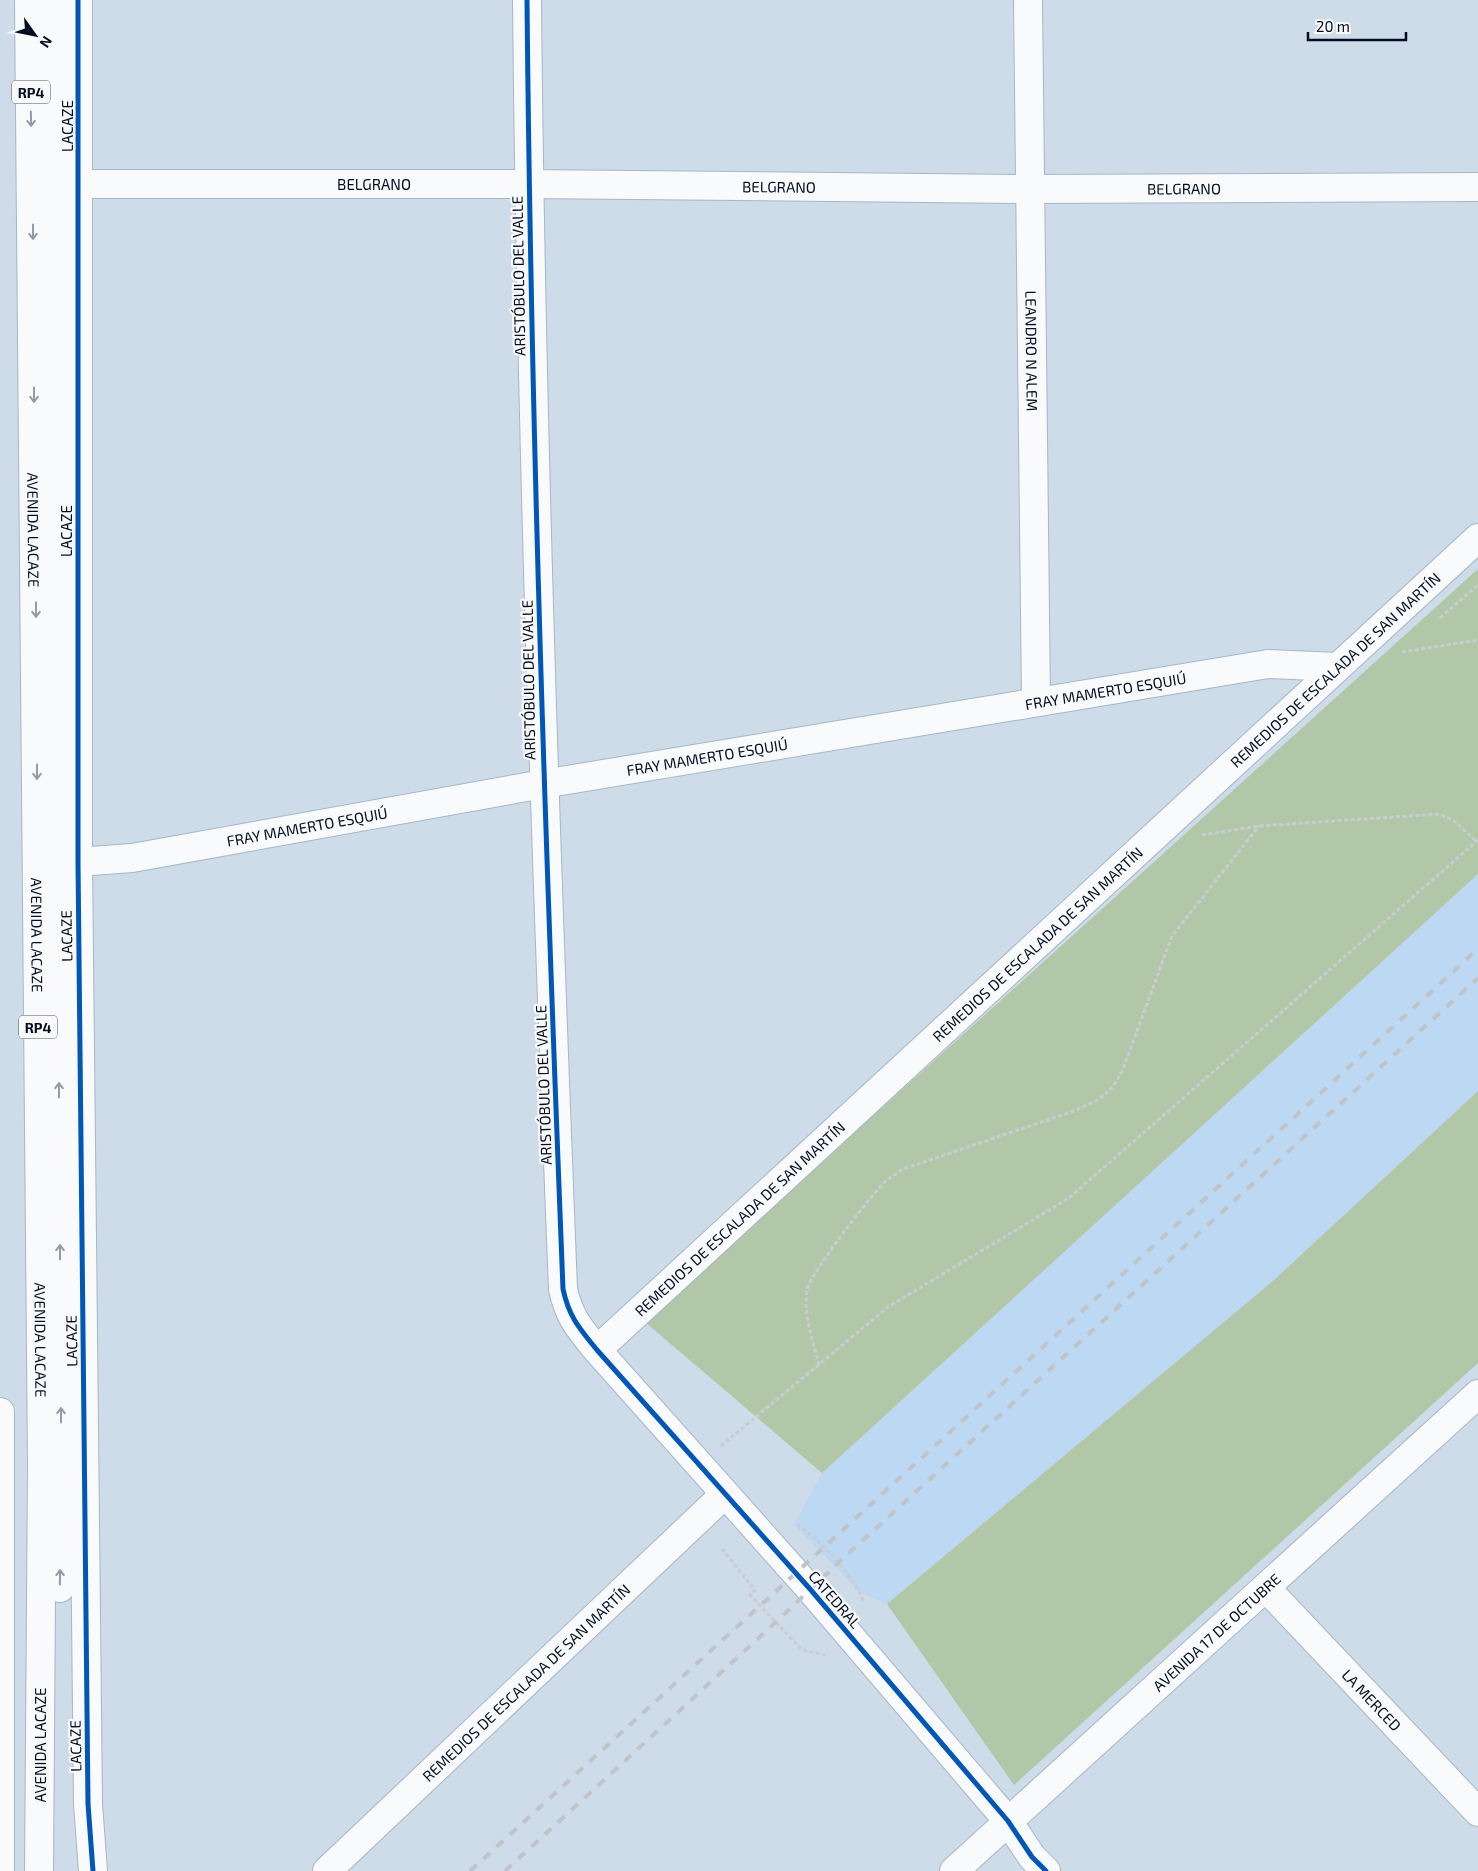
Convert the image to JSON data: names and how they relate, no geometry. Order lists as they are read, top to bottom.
{
  "streets": {
    "street": [
      "RP4",
      "LACAZE",
      "BELGRANO",
      "ARISTÓBULO DEL VALLE",
      "LEANDRO N ALEM",
      "AVENIDA LACAZE",
      "REMEDIOS DE ESCALADA DE SAN MARTÍN",
      "FRAY MAMERTO ESQUIÚ",
      "CATEDRAL",
      "AVENIDA 17 DE OCTUBRE",
      "LA MERCED"
    ]
  },
  "crossings": [
    ["LACAZE", "BELGRANO"],
    ["LACAZE", "AVENIDA LACAZE"],
    ["LACAZE", "FRAY MAMERTO ESQUIÚ"],
    ["BELGRANO", "ARISTÓBULO DEL VALLE"],
    ["BELGRANO", "LEANDRO N ALEM"],
    ["BELGRANO", "AVENIDA LACAZE"],
    ["ARISTÓBULO DEL VALLE", "REMEDIOS DE ESCALADA DE SAN MARTÍN"],
    ["ARISTÓBULO DEL VALLE", "FRAY MAMERTO ESQUIÚ"],
    ["ARISTÓBULO DEL VALLE", "CATEDRAL"],
    ["LEANDRO N ALEM", "FRAY MAMERTO ESQUIÚ"],
    ["REMEDIOS DE ESCALADA DE SAN MARTÍN", "FRAY MAMERTO ESQUIÚ"],
    ["REMEDIOS DE ESCALADA DE SAN MARTÍN", "CATEDRAL"],
    ["CATEDRAL", "AVENIDA 17 DE OCTUBRE"],
    ["AVENIDA 17 DE OCTUBRE", "LA MERCED"]
  ],
  "scale_bar": "20 m",
  "north": "bottom right"
}
